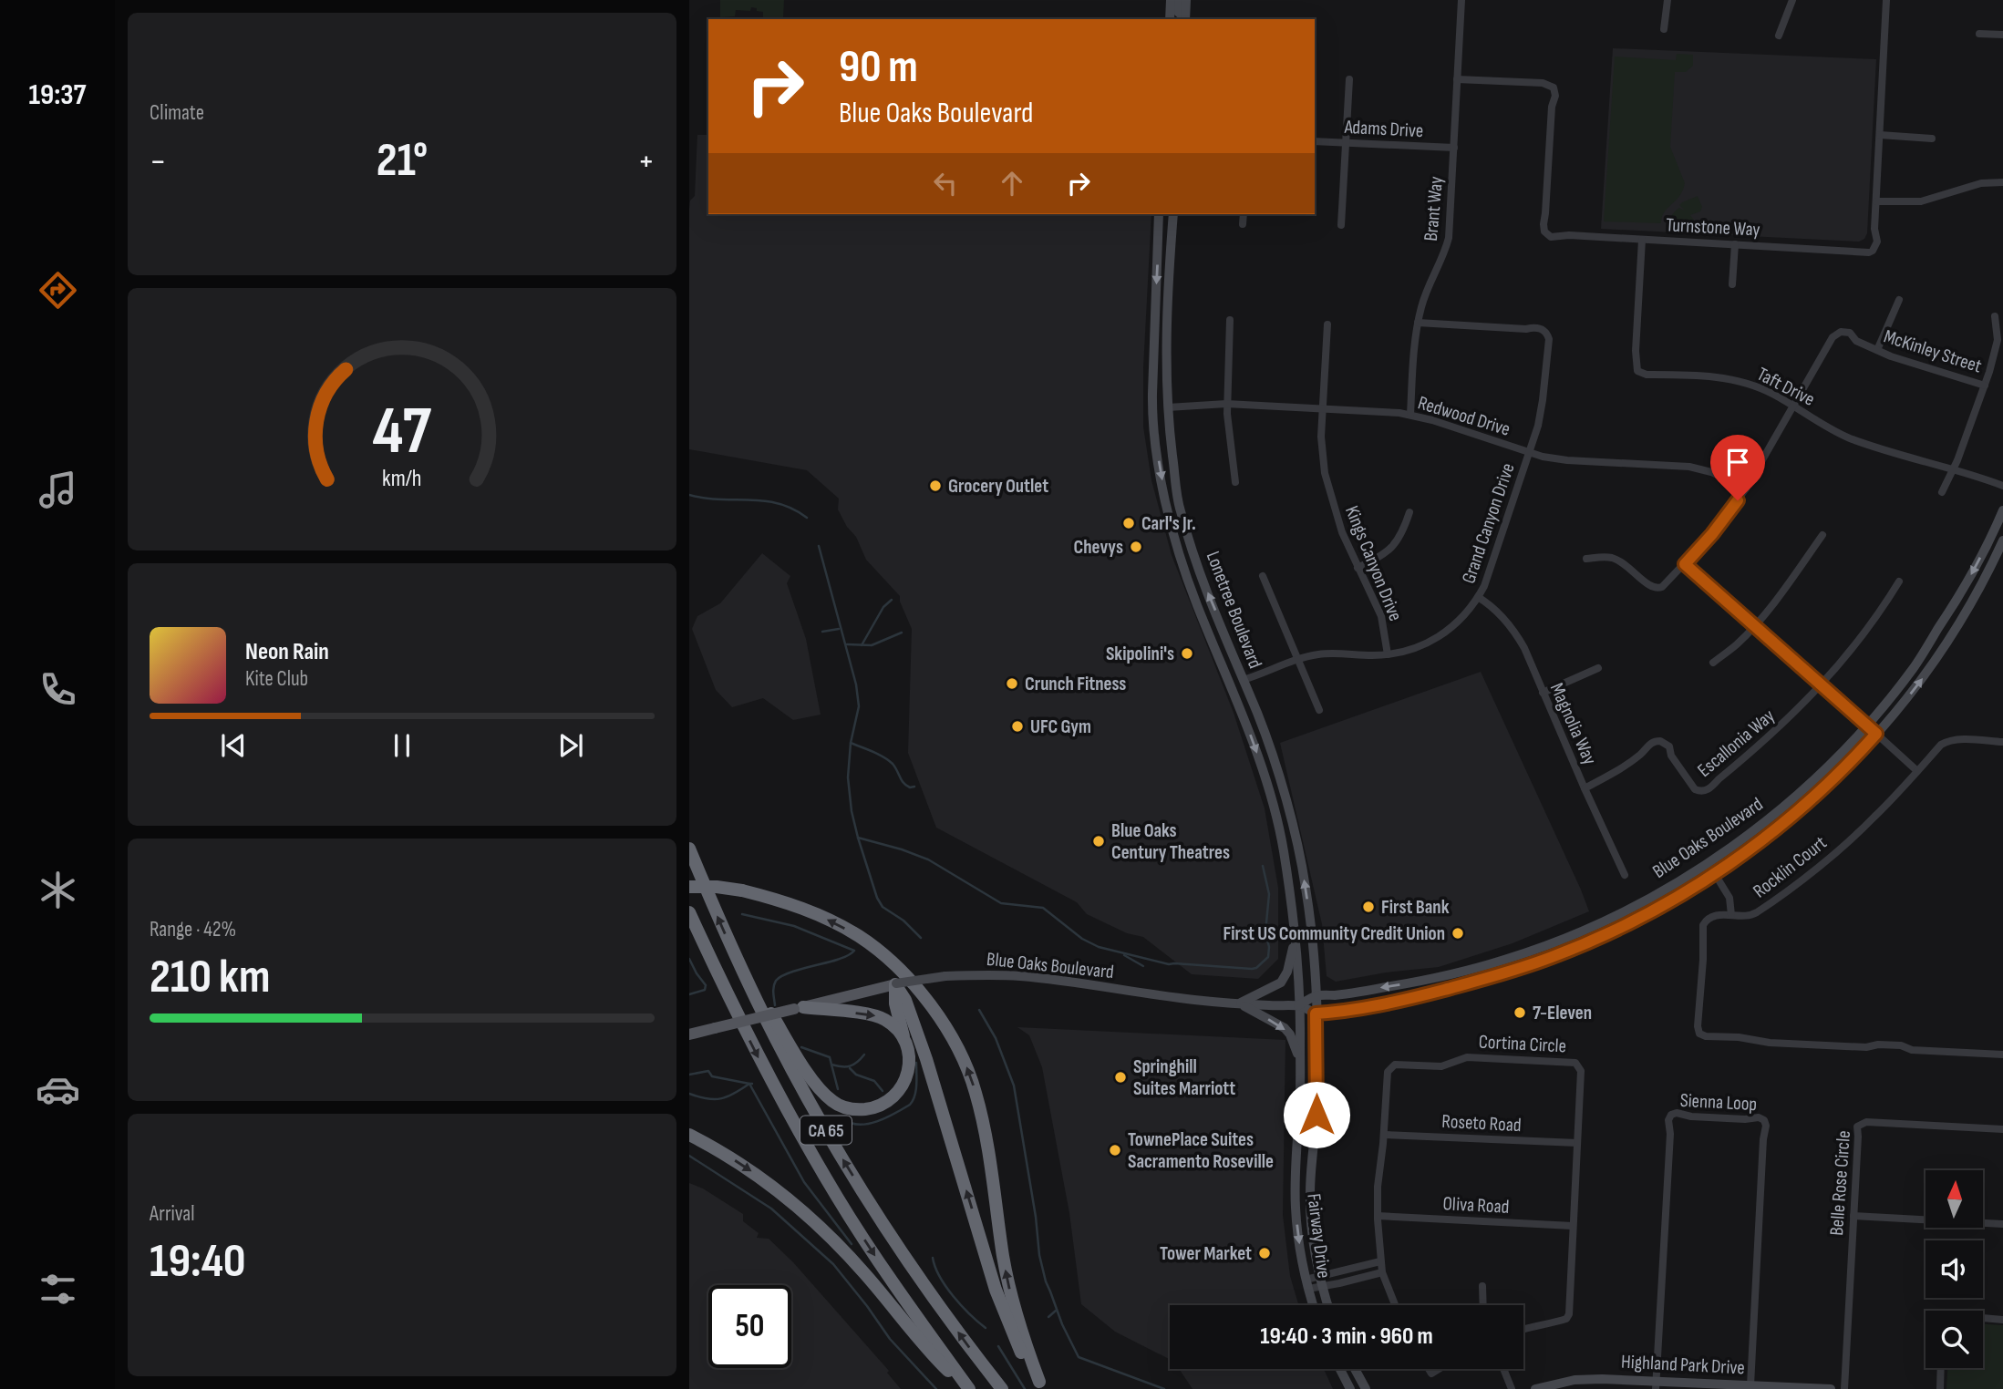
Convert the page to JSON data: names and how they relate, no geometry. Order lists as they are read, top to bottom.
{
  "streets": {
    "highway": ["CA 65"],
    "main road": [
      "Lonetree Boulevard",
      "Blue Oaks Boulevard",
      "Fairway Drive",
      "Highland Park Drive"
    ],
    "street": [
      "Adams Drive",
      "Brant Way",
      "Turnstone Way",
      "McKinley Street",
      "Taft Drive",
      "Redwood Drive",
      "Grand Canyon Drive",
      "Kings Canyon Drive",
      "Magnolia Way",
      "Escallonia Way",
      "Rocklin Court",
      "Cortina Circle",
      "Sienna Loop",
      "Roseto Road",
      "Belle Rose Circle",
      "Oliva Road"
    ]
  },
  "crossings": [
    ["Adams Drive", "Brant Way"],
    ["Brant Way", "Turnstone Way"],
    ["Brant Way", "Redwood Drive"],
    ["Brant Way", "Grand Canyon Drive"],
    ["Turnstone Way", "Taft Drive"],
    ["McKinley Street", "Taft Drive"],
    ["McKinley Street", "Redwood Drive"],
    ["Redwood Drive", "Grand Canyon Drive"],
    ["Redwood Drive", "Kings Canyon Drive"],
    ["Redwood Drive", "Lonetree Boulevard"],
    ["Grand Canyon Drive", "Kings Canyon Drive"],
    ["Grand Canyon Drive", "Lonetree Boulevard"],
    ["Grand Canyon Drive", "Magnolia Way"],
    ["Lonetree Boulevard", "Blue Oaks Boulevard"],
    ["Lonetree Boulevard", "Fairway Drive"],
    ["Magnolia Way", "Escallonia Way"],
    ["Blue Oaks Boulevard", "Fairway Drive"],
    ["Cortina Circle", "Roseto Road"],
    ["Cortina Circle", "Oliva Road"],
    ["Sienna Loop", "Highland Park Drive"]
  ],
  "places": [
    "Grocery Outlet",
    "Carl's Jr.",
    "Chevys",
    "Skipolini's",
    "Crunch Fitness",
    "UFC Gym",
    "Blue Oaks Century Theatres",
    "First Bank",
    "First US Community Credit Union",
    "7-Eleven",
    "Springhill Suites Marriott",
    "TownePlace Suites Sacramento Roseville",
    "Tower Market"
  ],
  "north": "top",
  "page": {
    "tabs": "19:37",
    "tile": [
      "Climate",
      ["Range · 42%", "210 km"],
      ["Arrival", "19:40"]
    ],
    "turn": ["90 m", "Blue Oaks Boulevard"],
    "heat": ["−", "21°", "+"],
    "song": ["Neon Rain", "Kite Club"],
    "limit": "50",
    "trip": "19:40 · 3 min · 960 m",
    "gauge": ["47", "km/h"]
  }
}
